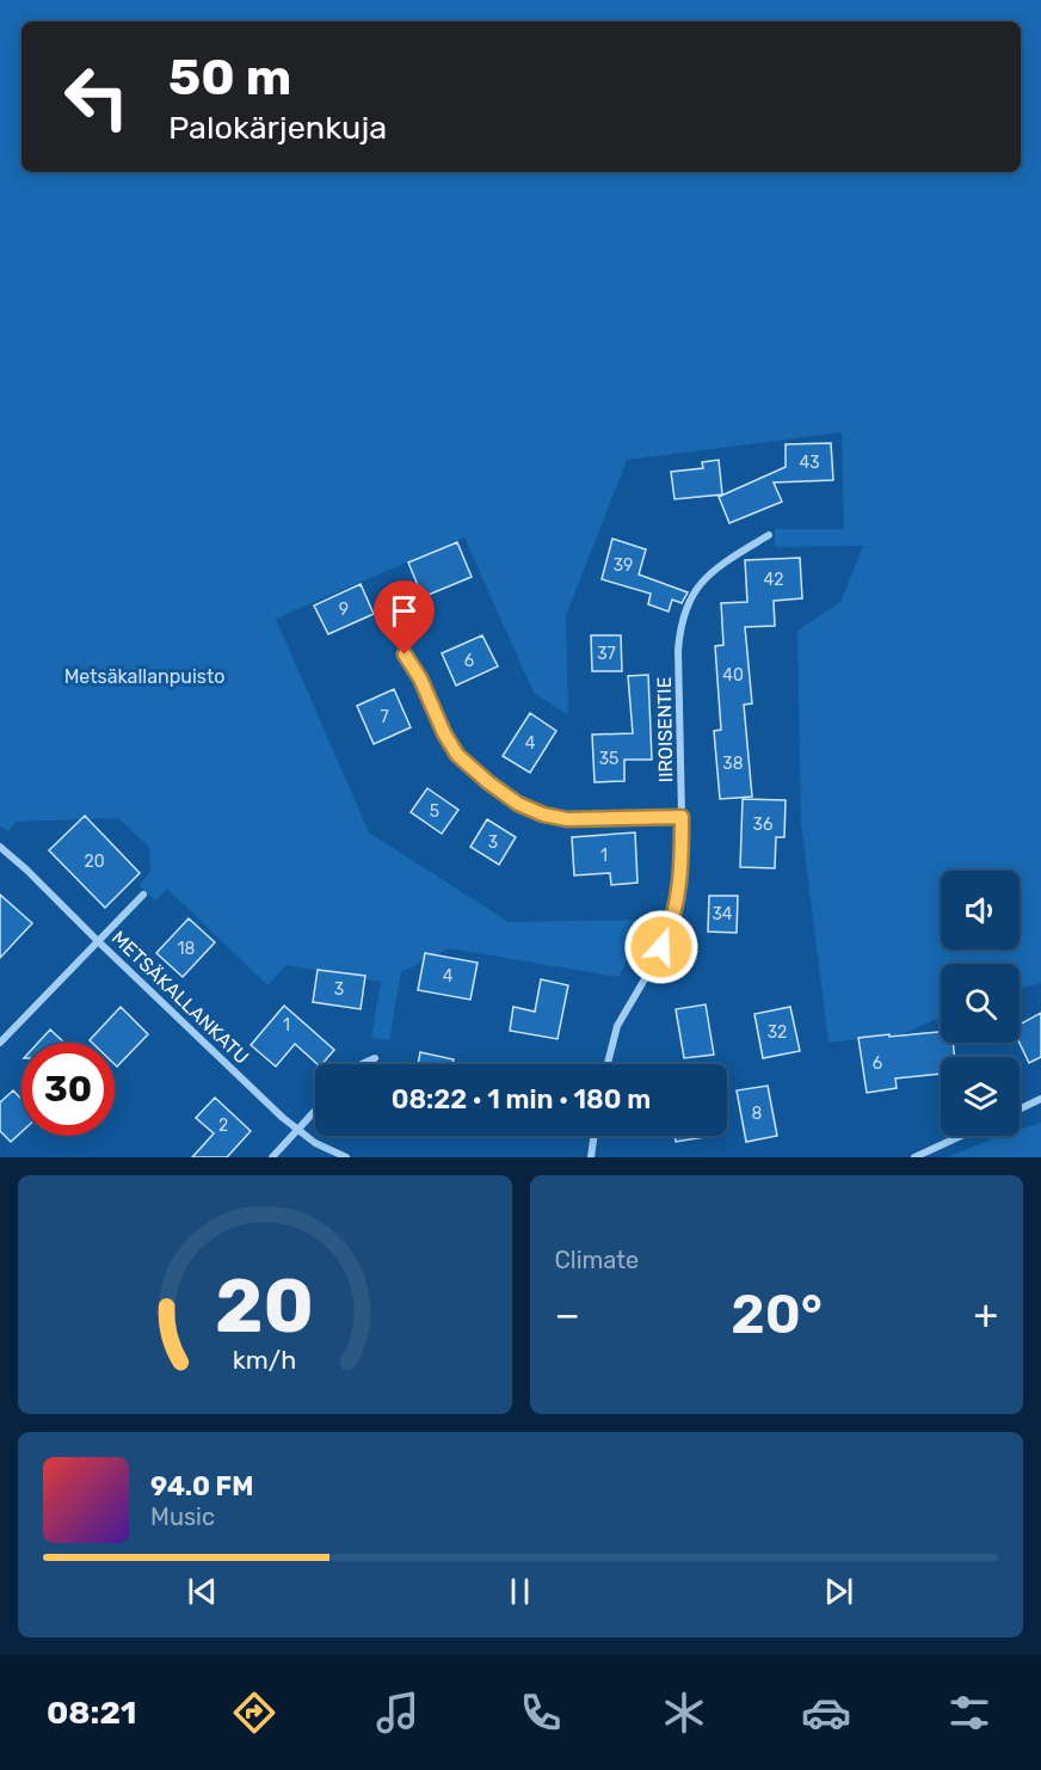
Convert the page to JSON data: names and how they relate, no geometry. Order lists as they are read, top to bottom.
{
  "streets": {
    "street": ["IIROISENTIE", "METSÄKALLANKATU"]
  },
  "parks": ["Metsäkallanpuisto"],
  "house_numbers": [
    "43",
    "39",
    "42",
    "9",
    "37",
    "6",
    "40",
    "7",
    "4",
    "35",
    "38",
    "5",
    "36",
    "3",
    "1",
    "20",
    "34",
    "18",
    "4",
    "3",
    "1",
    "32",
    "6",
    "8",
    "2"
  ],
  "page": {
    "turn": ["50 m", "Palokärjenkuja"],
    "limit": "30",
    "trip": "08:22 · 1 min · 180 m",
    "tile": "Climate",
    "heat": ["−", "20°", "+"],
    "song": ["94.0 FM", "Music"],
    "tabs": "08:21",
    "gauge": ["20", "km/h"]
  }
}
